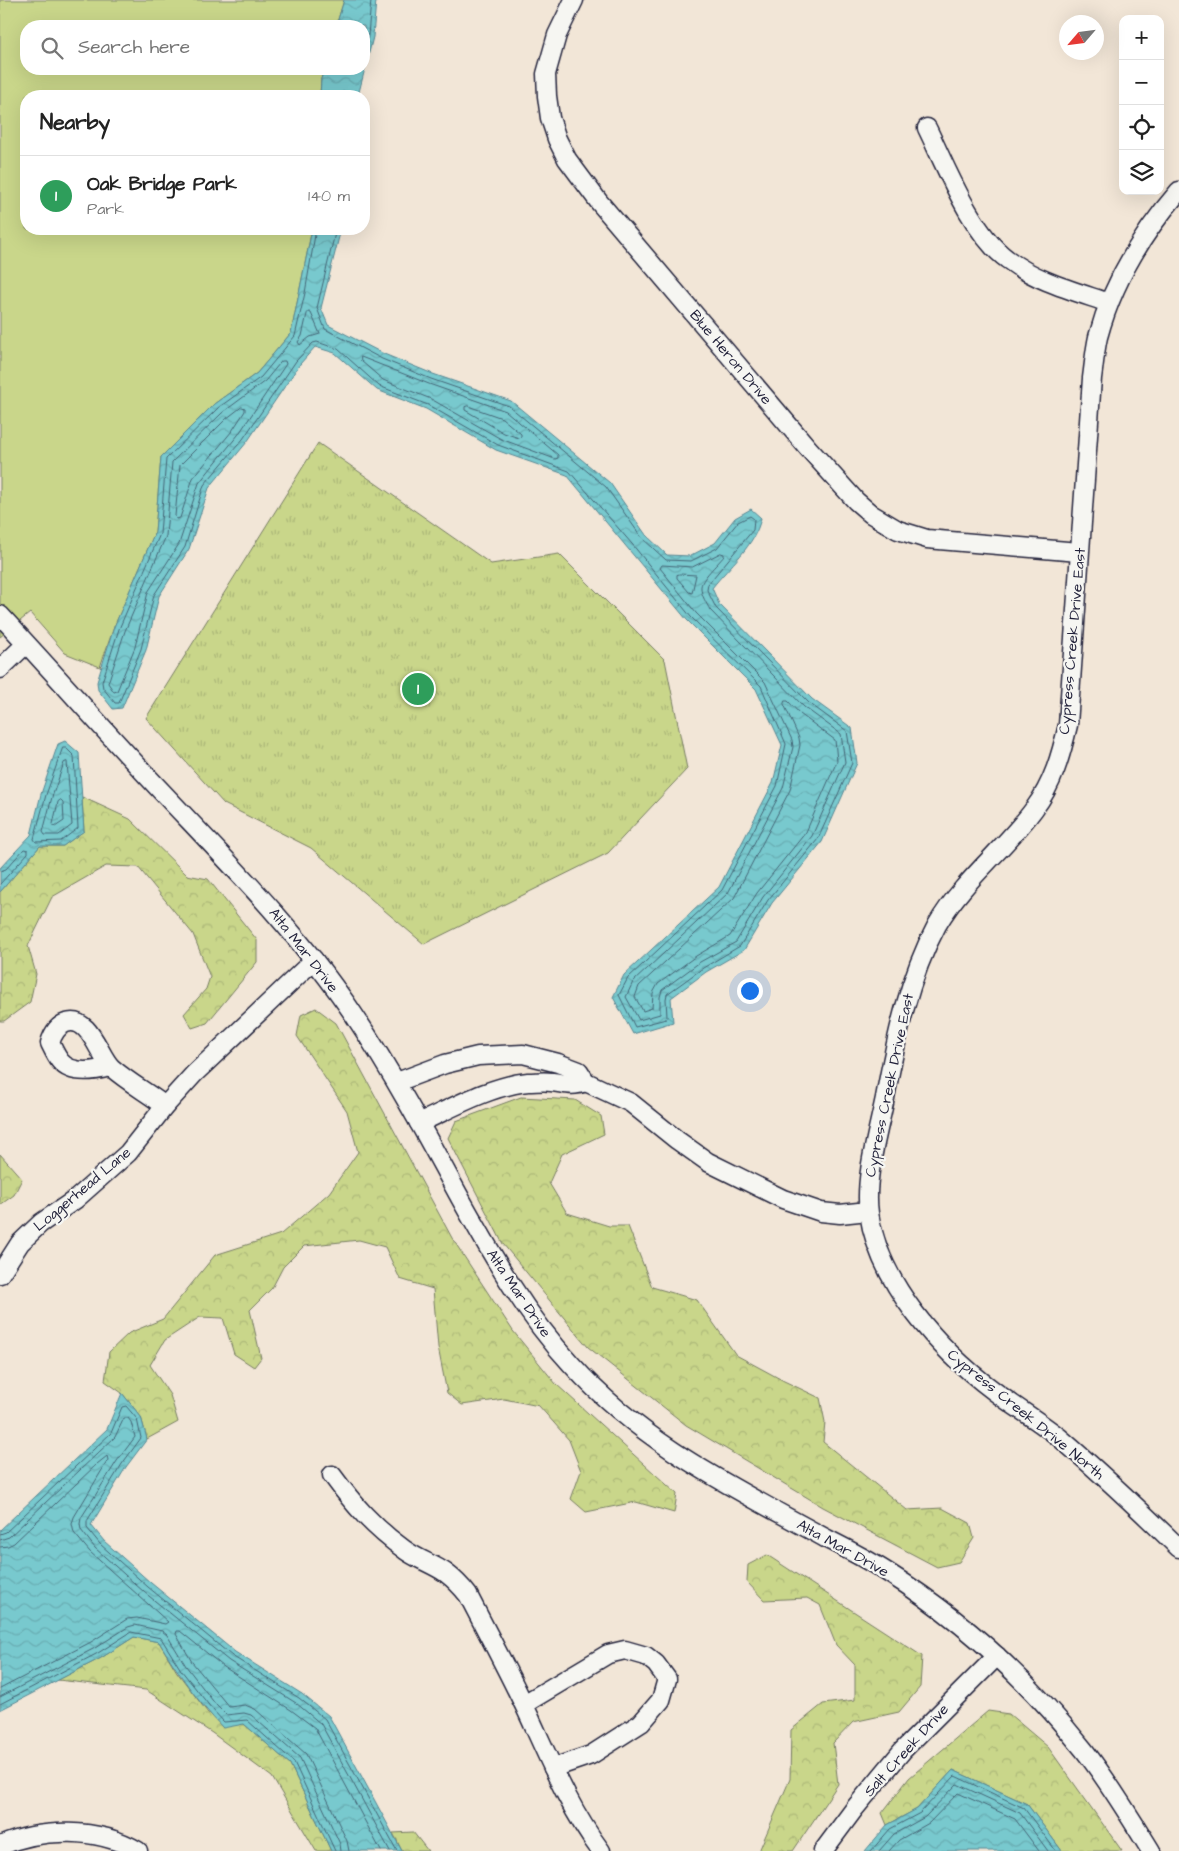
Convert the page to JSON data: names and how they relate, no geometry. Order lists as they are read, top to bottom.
{
  "streets": {
    "street": [
      "Blue Heron Drive",
      "Cypress Creek Drive East",
      "Alta Mar Drive",
      "Loggerhead Lane",
      "Cypress Creek Drive North",
      "Salt Creek Drive"
    ]
  },
  "crossings": [
    ["Blue Heron Drive", "Cypress Creek Drive East"],
    ["Cypress Creek Drive East", "Cypress Creek Drive North"],
    ["Alta Mar Drive", "Loggerhead Lane"],
    ["Alta Mar Drive", "Salt Creek Drive"]
  ],
  "north": "bottom left",
  "page": {
    "map_buttons": ["+", "−"],
    "search": "Search here",
    "heading": "Nearby",
    "list": [
      {
        "mark": "1",
        "name": "Oak Bridge Park",
        "note": "Park",
        "value": "140 m"
      }
    ],
    "pins": "1"
  }
}
